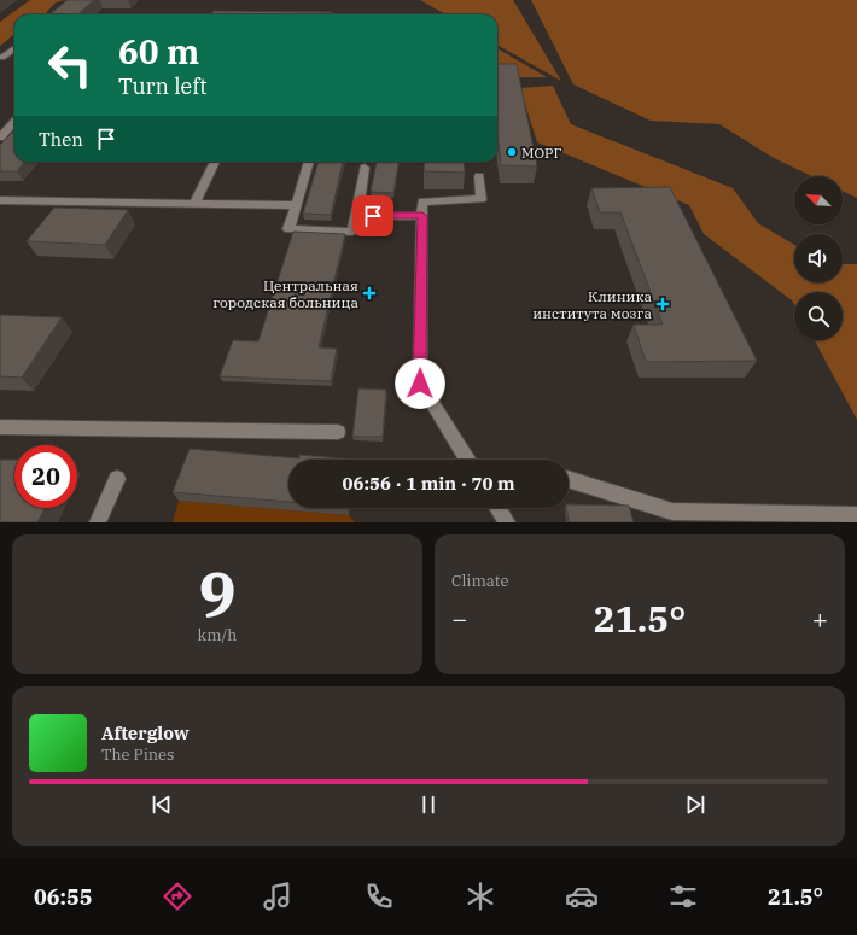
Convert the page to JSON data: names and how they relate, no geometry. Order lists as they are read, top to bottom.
{
  "places": {
    "other": ["МОРГ"],
    "health": ["Центральная городская больница", "Клиника института мозга"]
  },
  "north": "top left",
  "page": {
    "turn": ["60 m", "Turn left"],
    "then": "Then",
    "limit": "20",
    "trip": "06:56 · 1 min · 70 m",
    "tile": [
      ["9", "km/h"],
      "Climate"
    ],
    "heat": ["−", "21.5°", "+"],
    "song": ["Afterglow", "The Pines"],
    "tabs": ["06:55", "21.5°"]
  }
}
